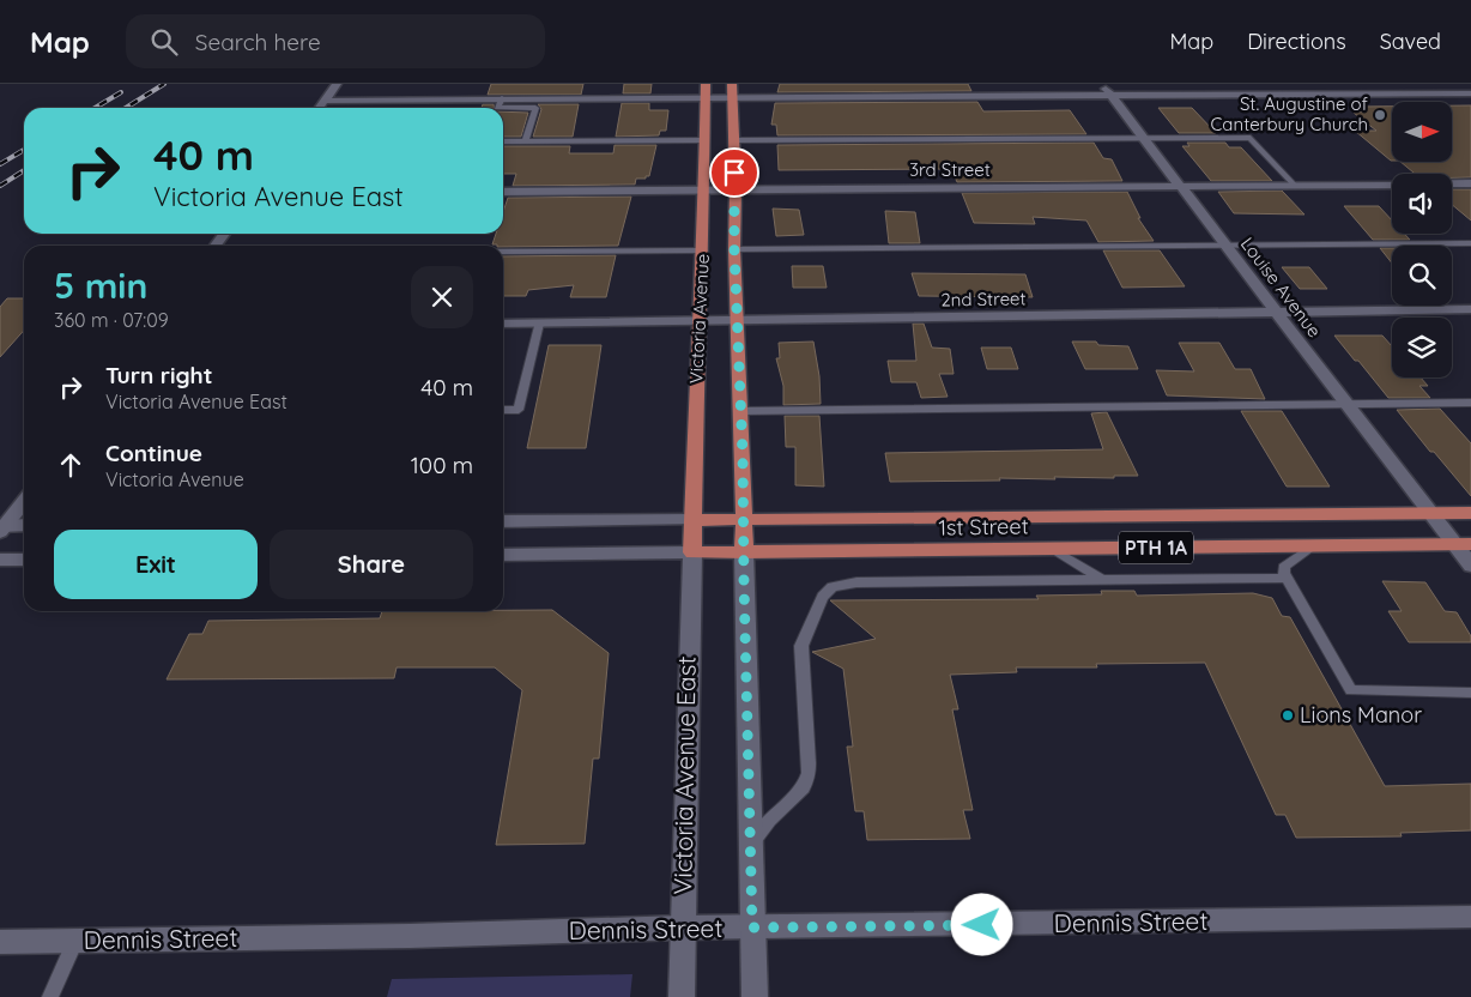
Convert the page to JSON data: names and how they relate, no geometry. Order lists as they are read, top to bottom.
{
  "streets": {
    "main road": ["Victoria Avenue", "1st Street", "PTH 1A"],
    "street": [
      "3rd Street",
      "Louise Avenue",
      "2nd Street",
      "Victoria Avenue East",
      "Dennis Street"
    ]
  },
  "crossings": [
    ["3rd Street", "Louise Avenue"],
    ["3rd Street", "Victoria Avenue"],
    ["Louise Avenue", "2nd Street"],
    ["Louise Avenue", "1st Street"],
    ["2nd Street", "Victoria Avenue"],
    ["Victoria Avenue", "1st Street"],
    ["Victoria Avenue", "Victoria Avenue East"],
    ["1st Street", "Victoria Avenue East"],
    ["Victoria Avenue East", "Dennis Street"]
  ],
  "places": ["St. Augustine of Canterbury Church", "Lions Manor"],
  "north": "right",
  "page": {
    "header": "Map",
    "search": "Search here",
    "nav": ["Map", "Directions", "Saved"],
    "turn": ["40 m", "Victoria Avenue East"],
    "heading": ["5 min", "360 m · 07:09"],
    "list": [
      {
        "name": "Turn right",
        "note": "Victoria Avenue East",
        "value": "40 m"
      },
      {
        "name": "Continue",
        "note": "Victoria Avenue",
        "value": "100 m"
      }
    ],
    "buttons": ["Exit", "Share"]
  }
}
